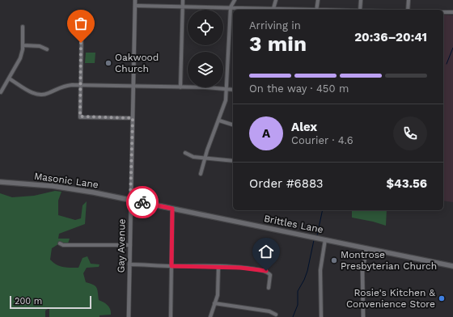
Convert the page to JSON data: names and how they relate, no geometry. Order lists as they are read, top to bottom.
{
  "streets": {
    "main road": ["Masonic Lane", "Brittles Lane"],
    "street": ["Gay Avenue"]
  },
  "crossings": [
    ["Masonic Lane", "Brittles Lane"],
    ["Masonic Lane", "Gay Avenue"],
    ["Brittles Lane", "Gay Avenue"]
  ],
  "places": ["Oakwood Church", "Montrose Presbyterian Church", "Rosie's Kitchen & Convenience Store"],
  "scale_bar": "200 m",
  "page": {
    "heading": ["3 min", "Arriving in", "20:36–20:41"],
    "panel": [
      "Alex",
      "Courier · 4.6",
      "Order #6883",
      "$43.56"
    ],
    "bar": "On the way · 450 m",
    "round": "A",
    "scale": "200 m"
  }
}
